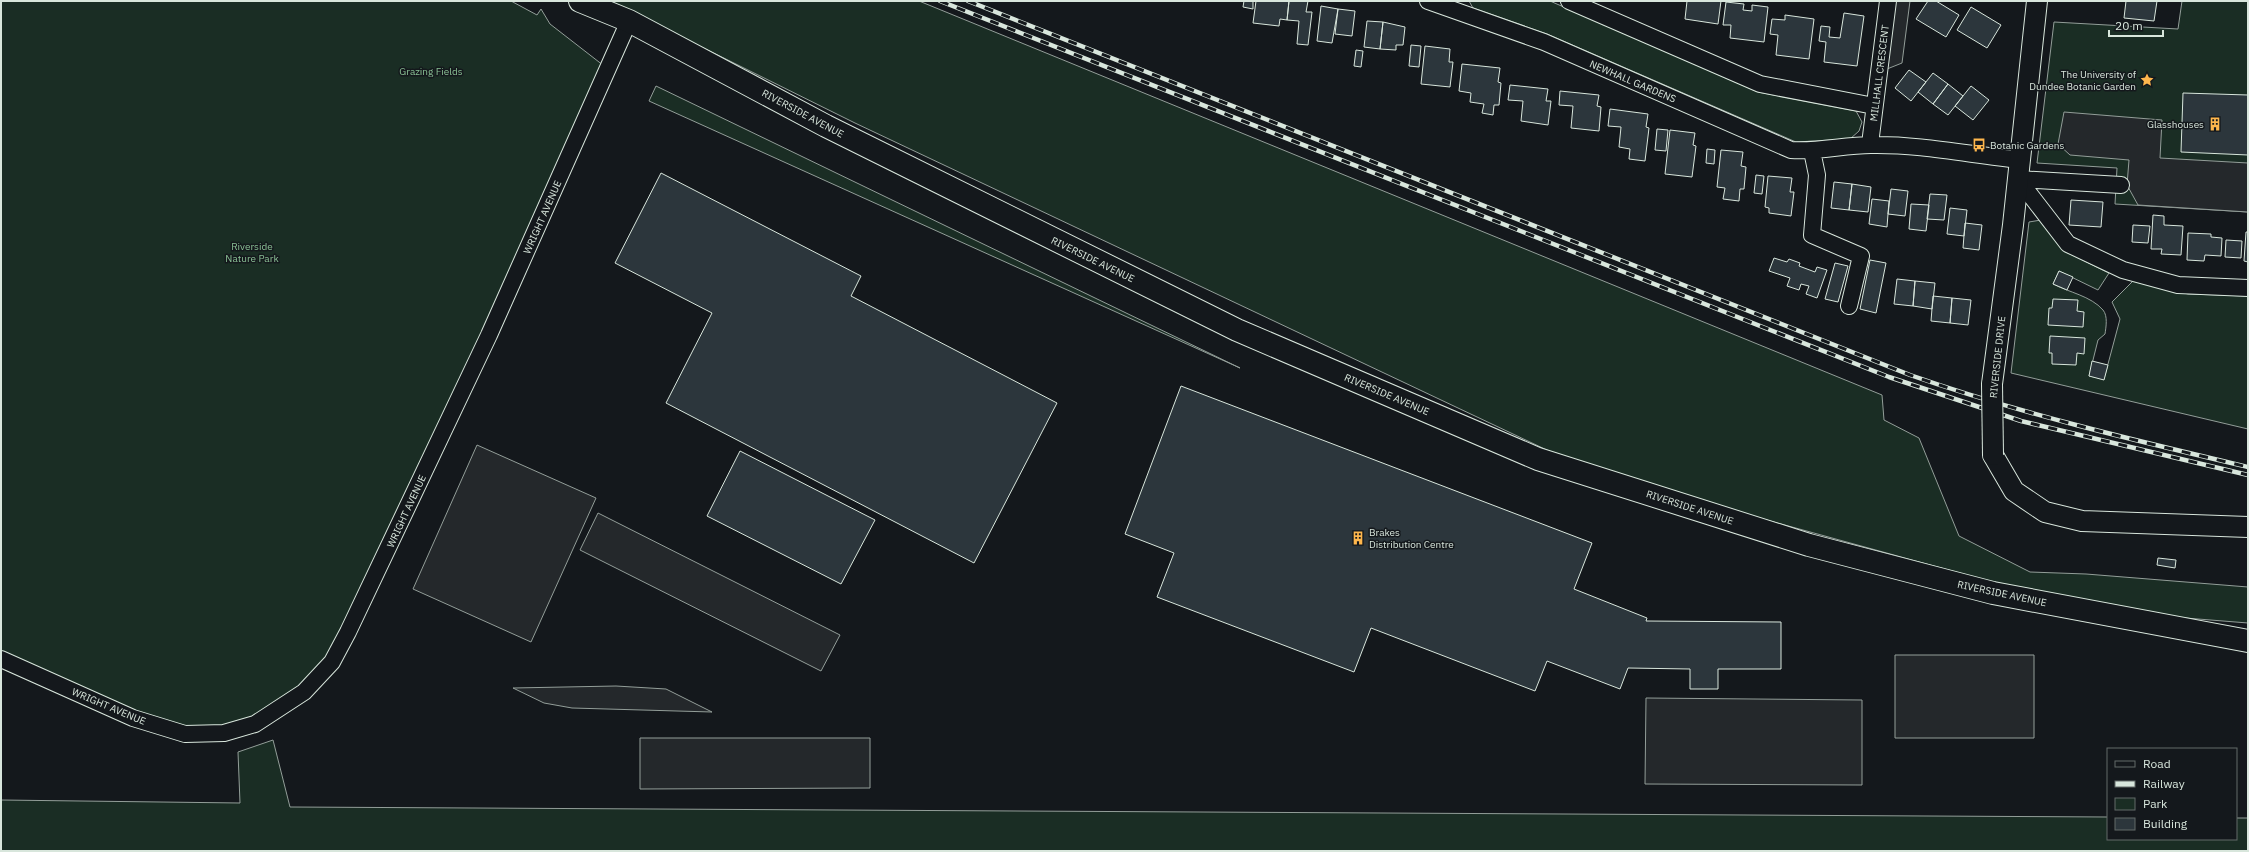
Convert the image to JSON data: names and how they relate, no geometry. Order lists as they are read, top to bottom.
{
  "streets": {
    "main road": ["RIVERSIDE AVENUE"],
    "street": [
      "MILLHALL CRESCENT",
      "NEWHALL GARDENS",
      "WRIGHT AVENUE",
      "RIVERSIDE DRIVE"
    ]
  },
  "crossings": [
    ["MILLHALL CRESCENT", "NEWHALL GARDENS"],
    ["NEWHALL GARDENS", "RIVERSIDE DRIVE"],
    ["RIVERSIDE AVENUE", "WRIGHT AVENUE"]
  ],
  "parks": ["Grazing Fields", "Riverside Nature Park"],
  "places": {
    "place": ["The University of Dundee Botanic Garden"],
    "building": ["Glasshouses", "Brakes Distribution Centre"],
    "bus stop": ["Botanic Gardens"]
  },
  "legend": [
    "Road",
    "Railway",
    "Park",
    "Building"
  ],
  "scale_bar": "20 m"
}
